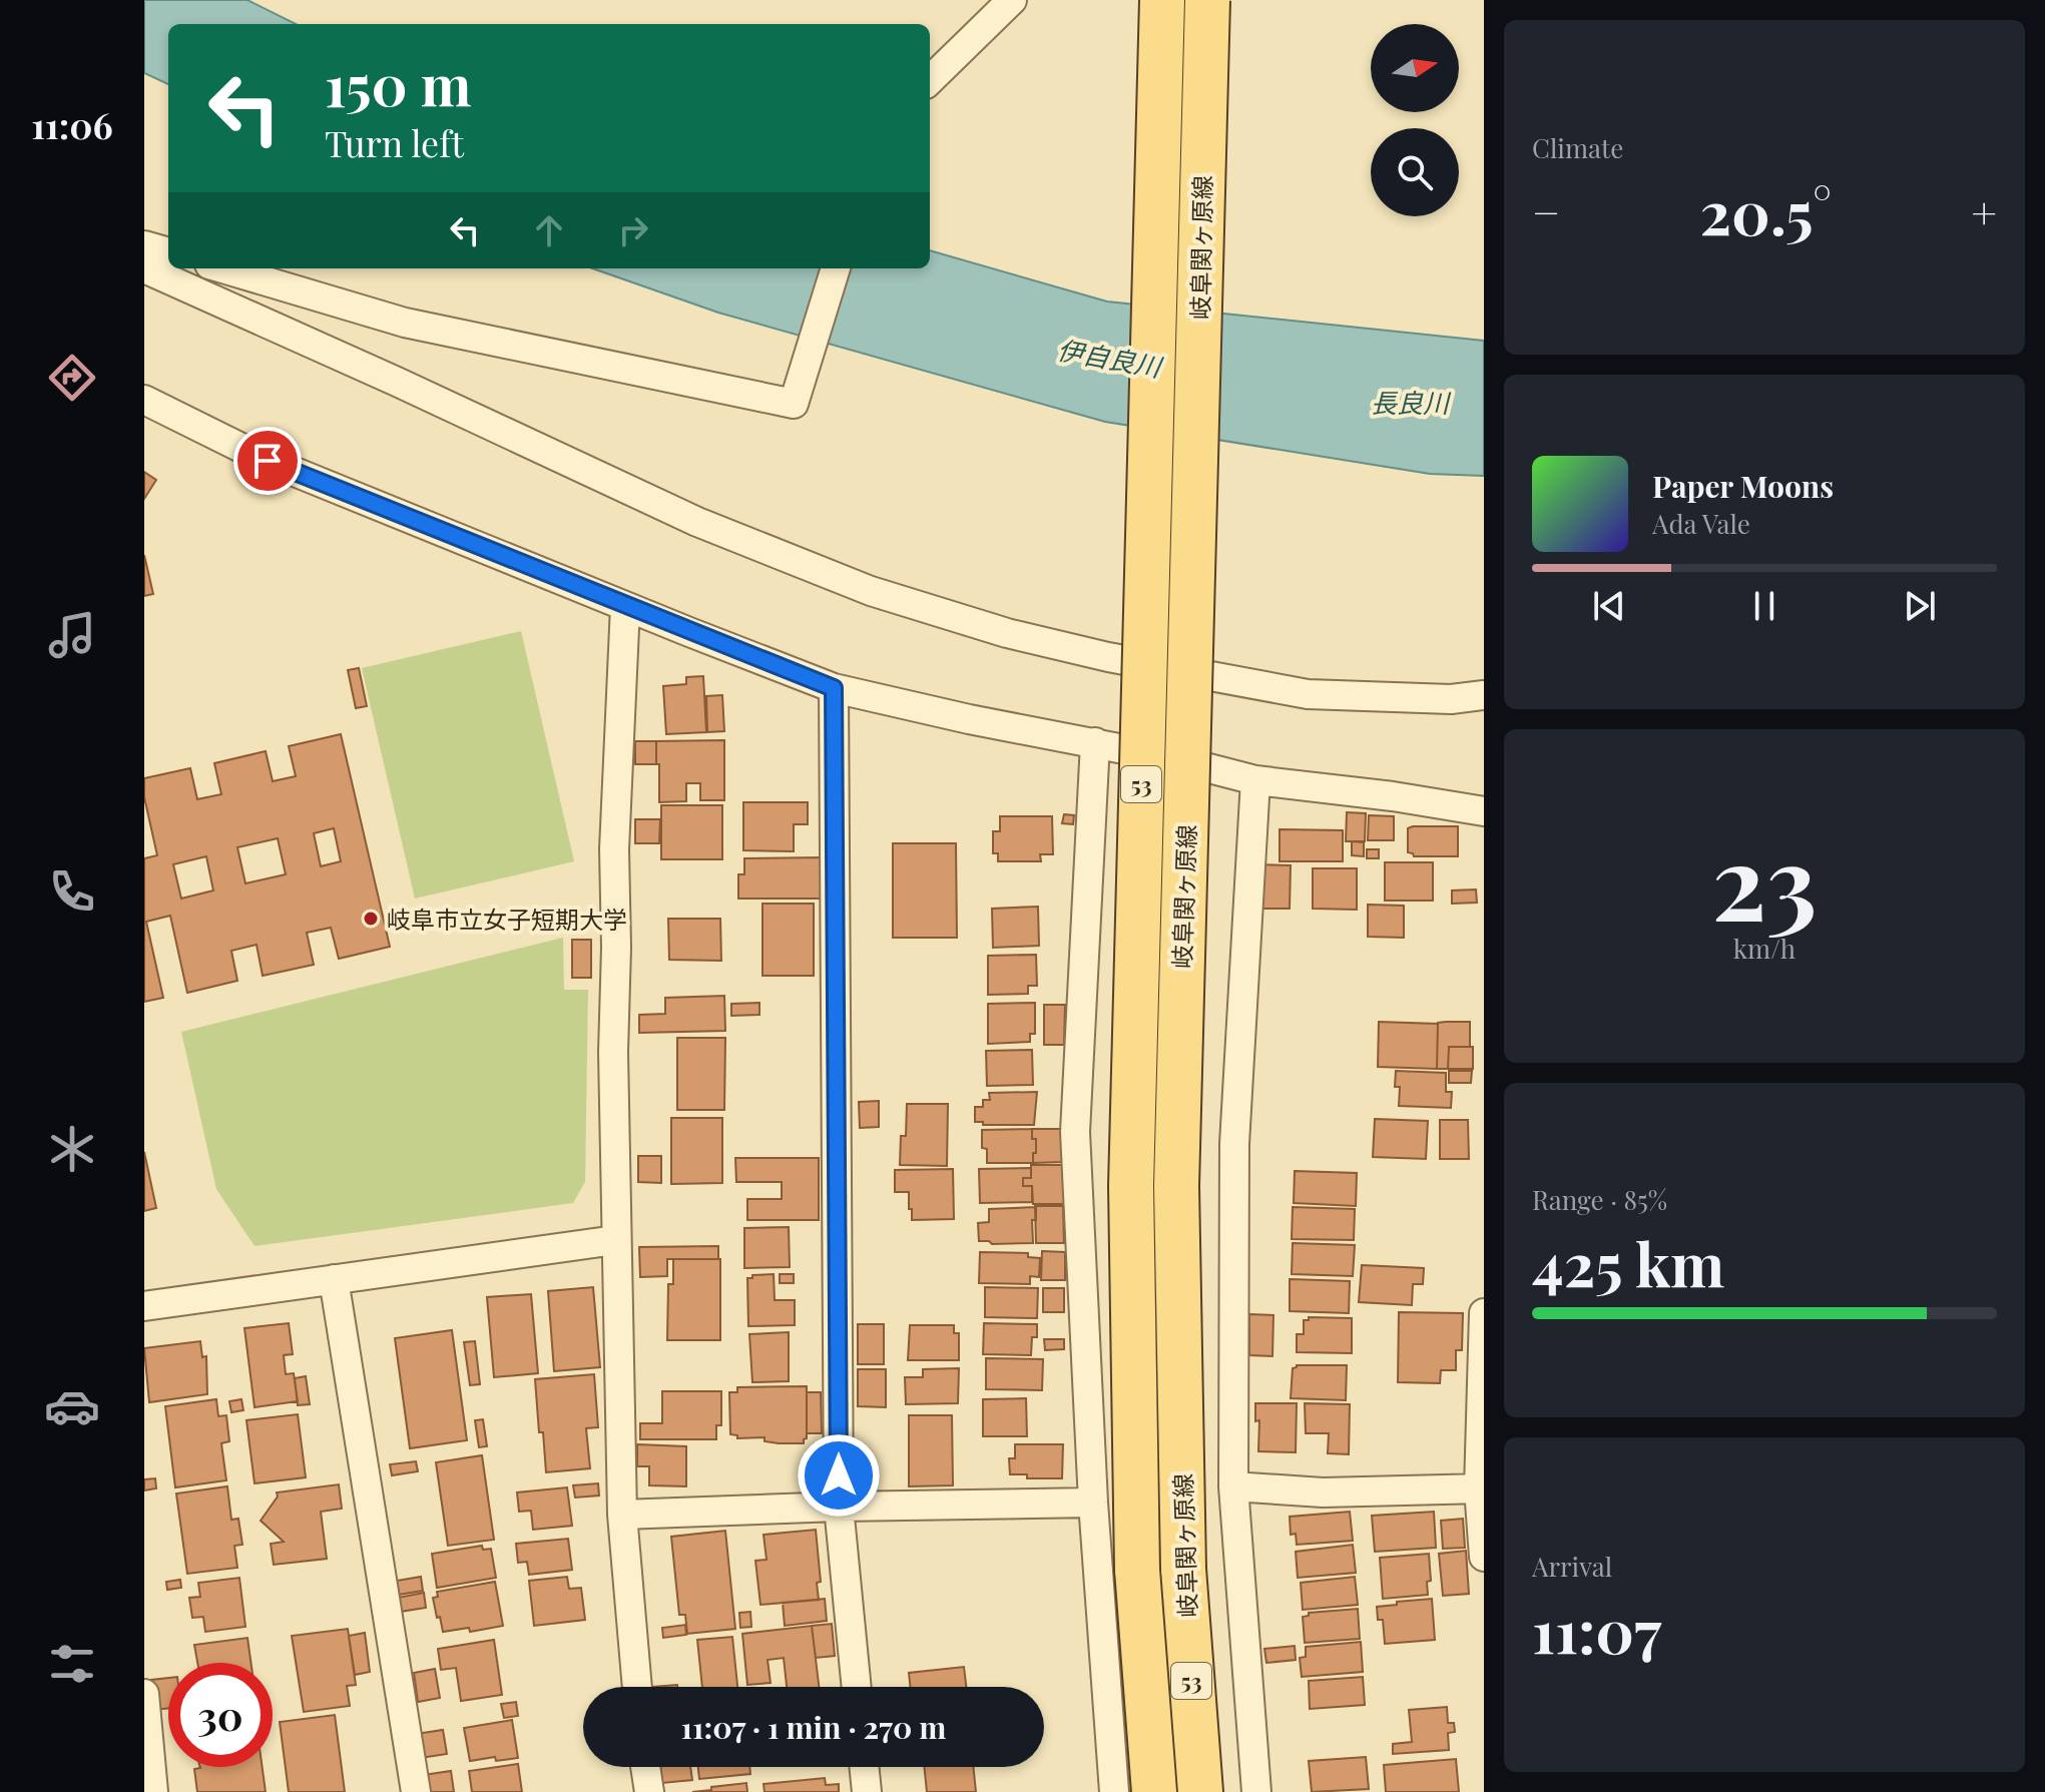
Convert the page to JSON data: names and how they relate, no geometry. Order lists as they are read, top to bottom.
{
  "streets": {
    "main road": ["岐阜関ヶ原線", "53"]
  },
  "water": ["伊自良川", "長良川"],
  "places": ["岐阜市立女子短期大学"],
  "north": "right",
  "page": {
    "tabs": "11:06",
    "tile": [
      "Climate",
      ["23", "km/h"],
      ["Range · 85%", "425 km"],
      ["Arrival", "11:07"]
    ],
    "turn": ["150 m", "Turn left"],
    "heat": ["−", "20.5°", "+"],
    "song": ["Paper Moons", "Ada Vale"],
    "limit": "30",
    "trip": "11:07 · 1 min · 270 m"
  }
}
